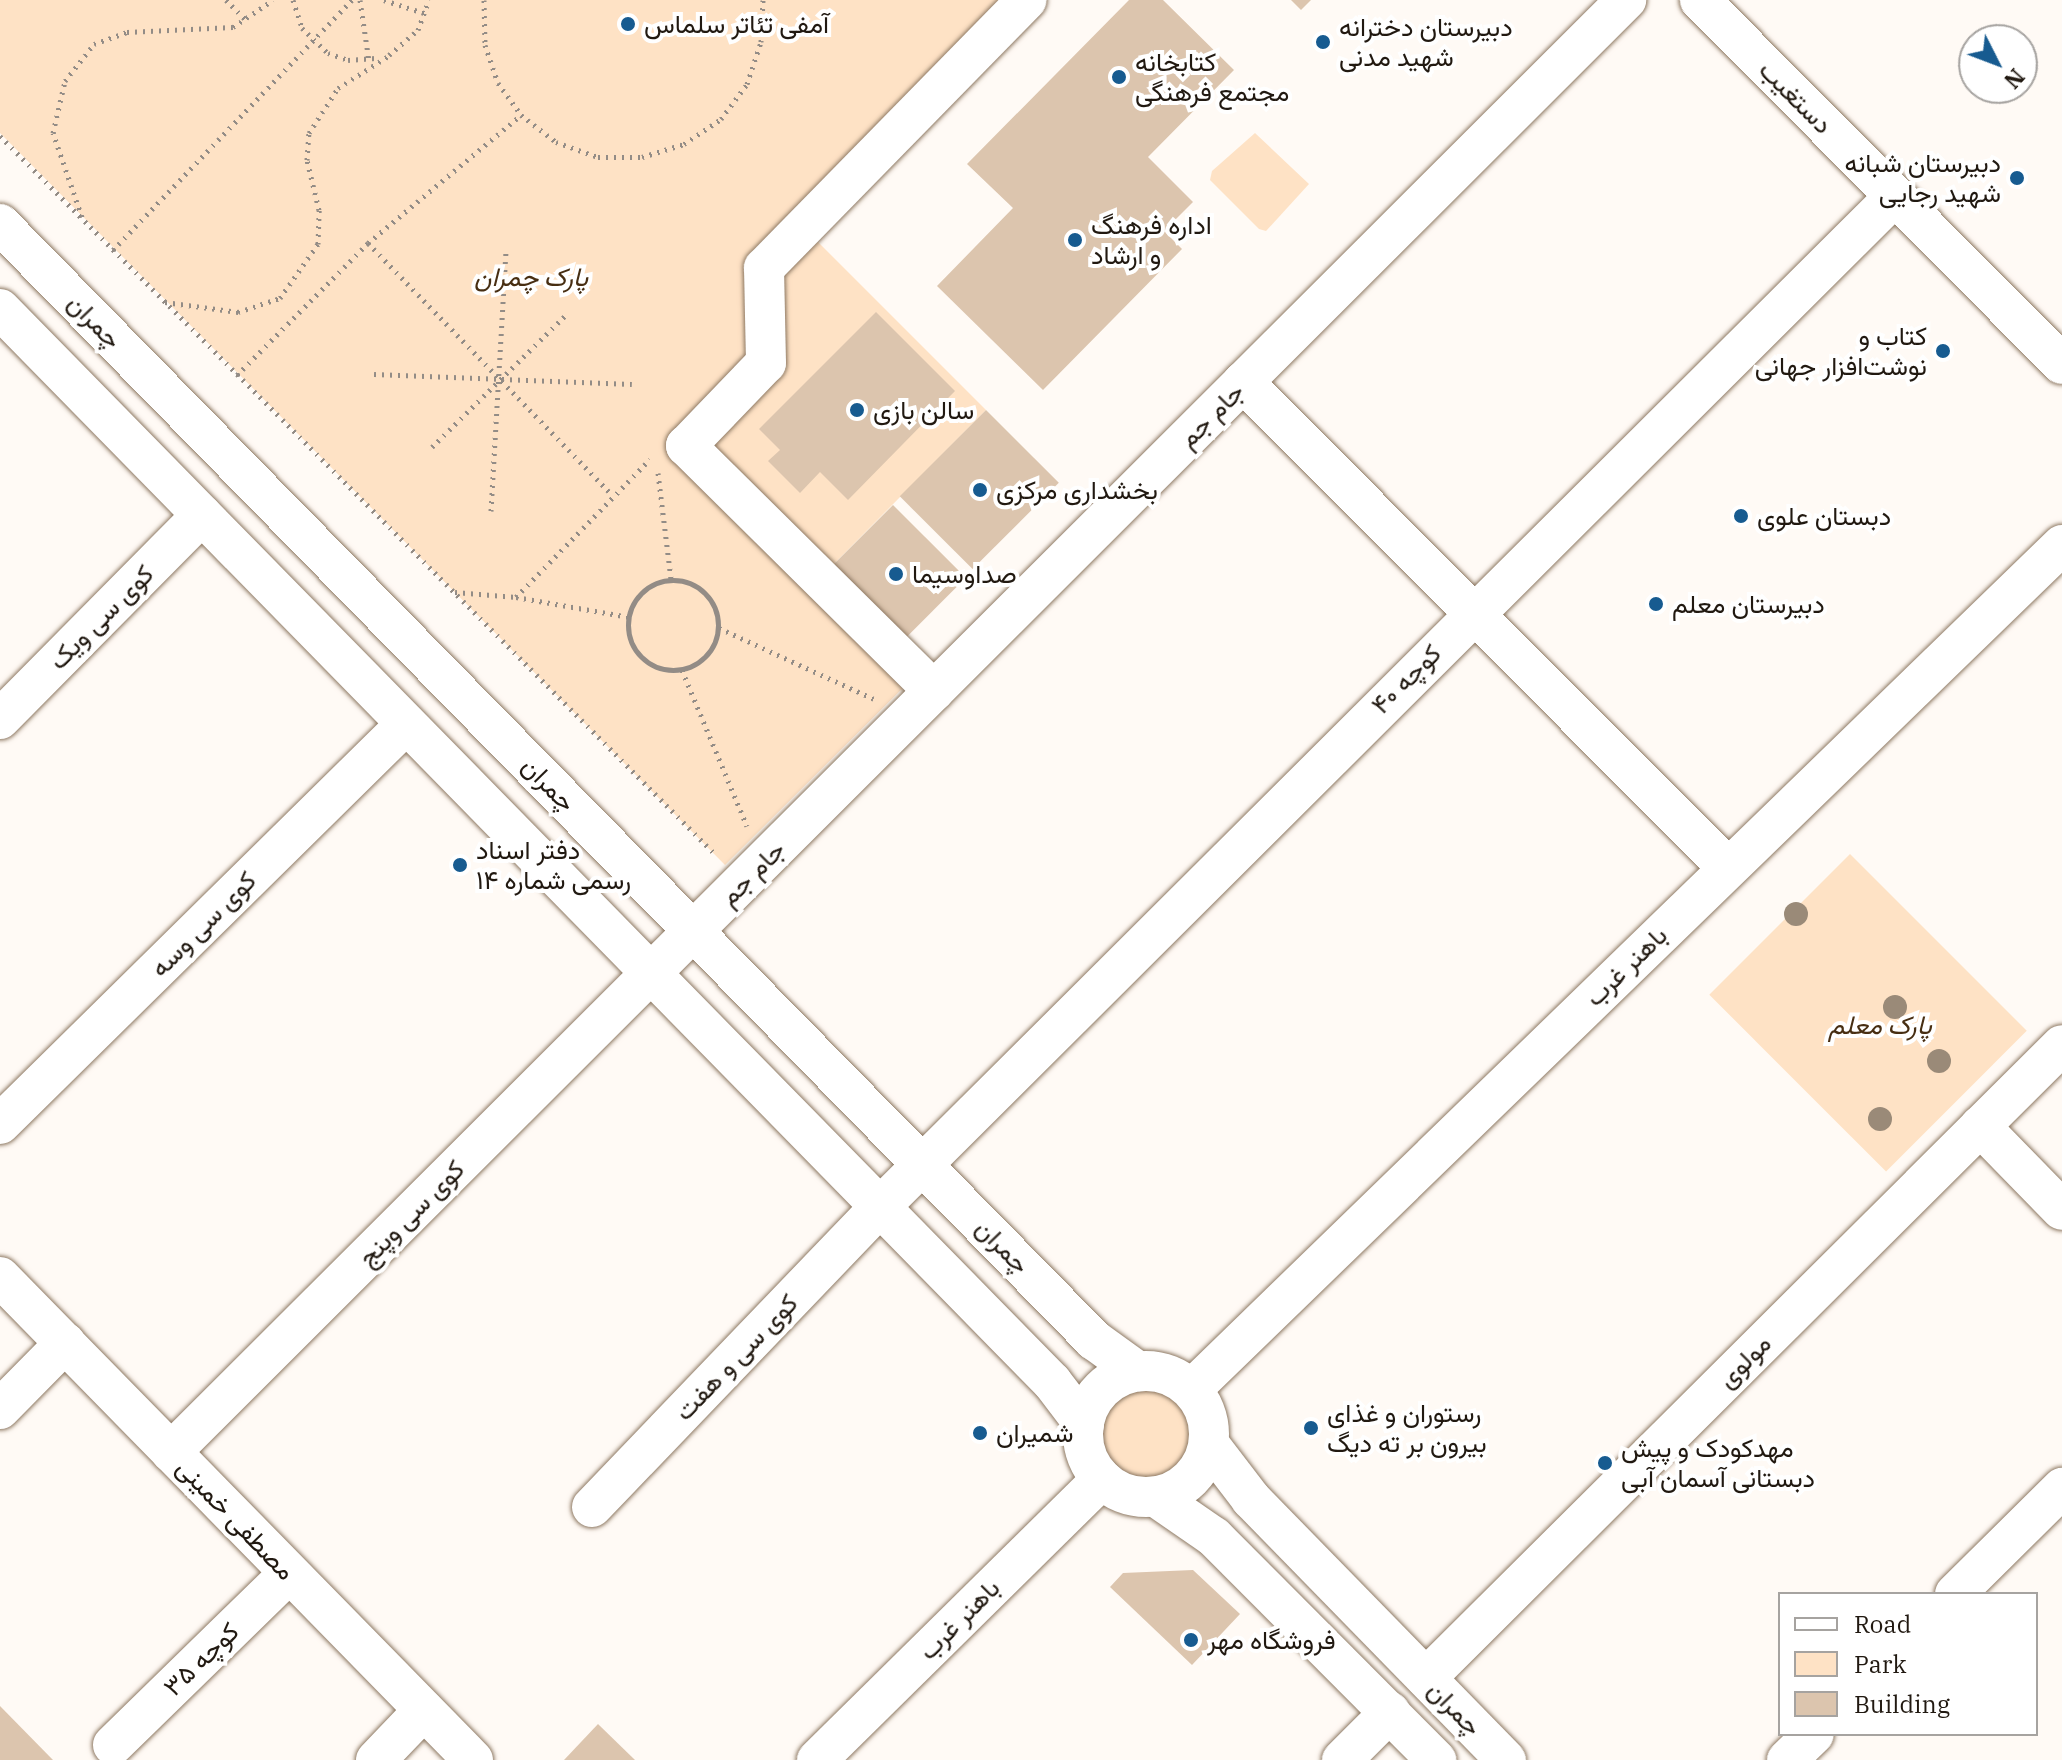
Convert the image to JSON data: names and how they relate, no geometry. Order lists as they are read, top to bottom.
{
  "streets": {
    "street": [
      "دستغیب",
      "چمران",
      "جام جم",
      "کوی سی ویک",
      "کوچه ۴۰",
      "کوی سی وسه",
      "باهنر غرب",
      "کوی سی وپنج",
      "کوی سی و هفت",
      "مولوی",
      "مصطفی خمینی",
      "کوچه ۳۵"
    ]
  },
  "crossings": [
    ["دستغیب", "کوچه ۴۰"],
    ["چمران", "جام جم"],
    ["چمران", "کوچه ۴۰"],
    ["چمران", "باهنر غرب"],
    ["چمران", "مولوی"],
    ["جام جم", "کوی سی وپنج"],
    ["کوچه ۴۰", "کوی سی و هفت"],
    ["کوی سی وپنج", "مصطفی خمینی"],
    ["مصطفی خمینی", "کوچه ۳۵"]
  ],
  "parks": ["پارک چمران", "پارک معلم"],
  "places": [
    "آمفی تئاتر سلماس",
    "دبیرستان دخترانه شهید مدنی",
    "کتابخانه مجتمع فرهنگی",
    "دبیرستان شبانه شهید رجایی",
    "اداره فرهنگ و ارشاد",
    "کتاب و نوشت‌افزار جهانی",
    "سالن بازی",
    "بخشداری مرکزی",
    "دبستان علوی",
    "صداوسیما",
    "دبیرستان معلم",
    "دفتر اسناد رسمی شماره ۱۴",
    "رستوران و غذای بیرون بر ته دیگ",
    "شمیران",
    "مهدکودک و پیش دبستانی آسمان آبی",
    "فروشگاه مهر"
  ],
  "legend": ["Road", "Park", "Building"],
  "north": "bottom right"
}
